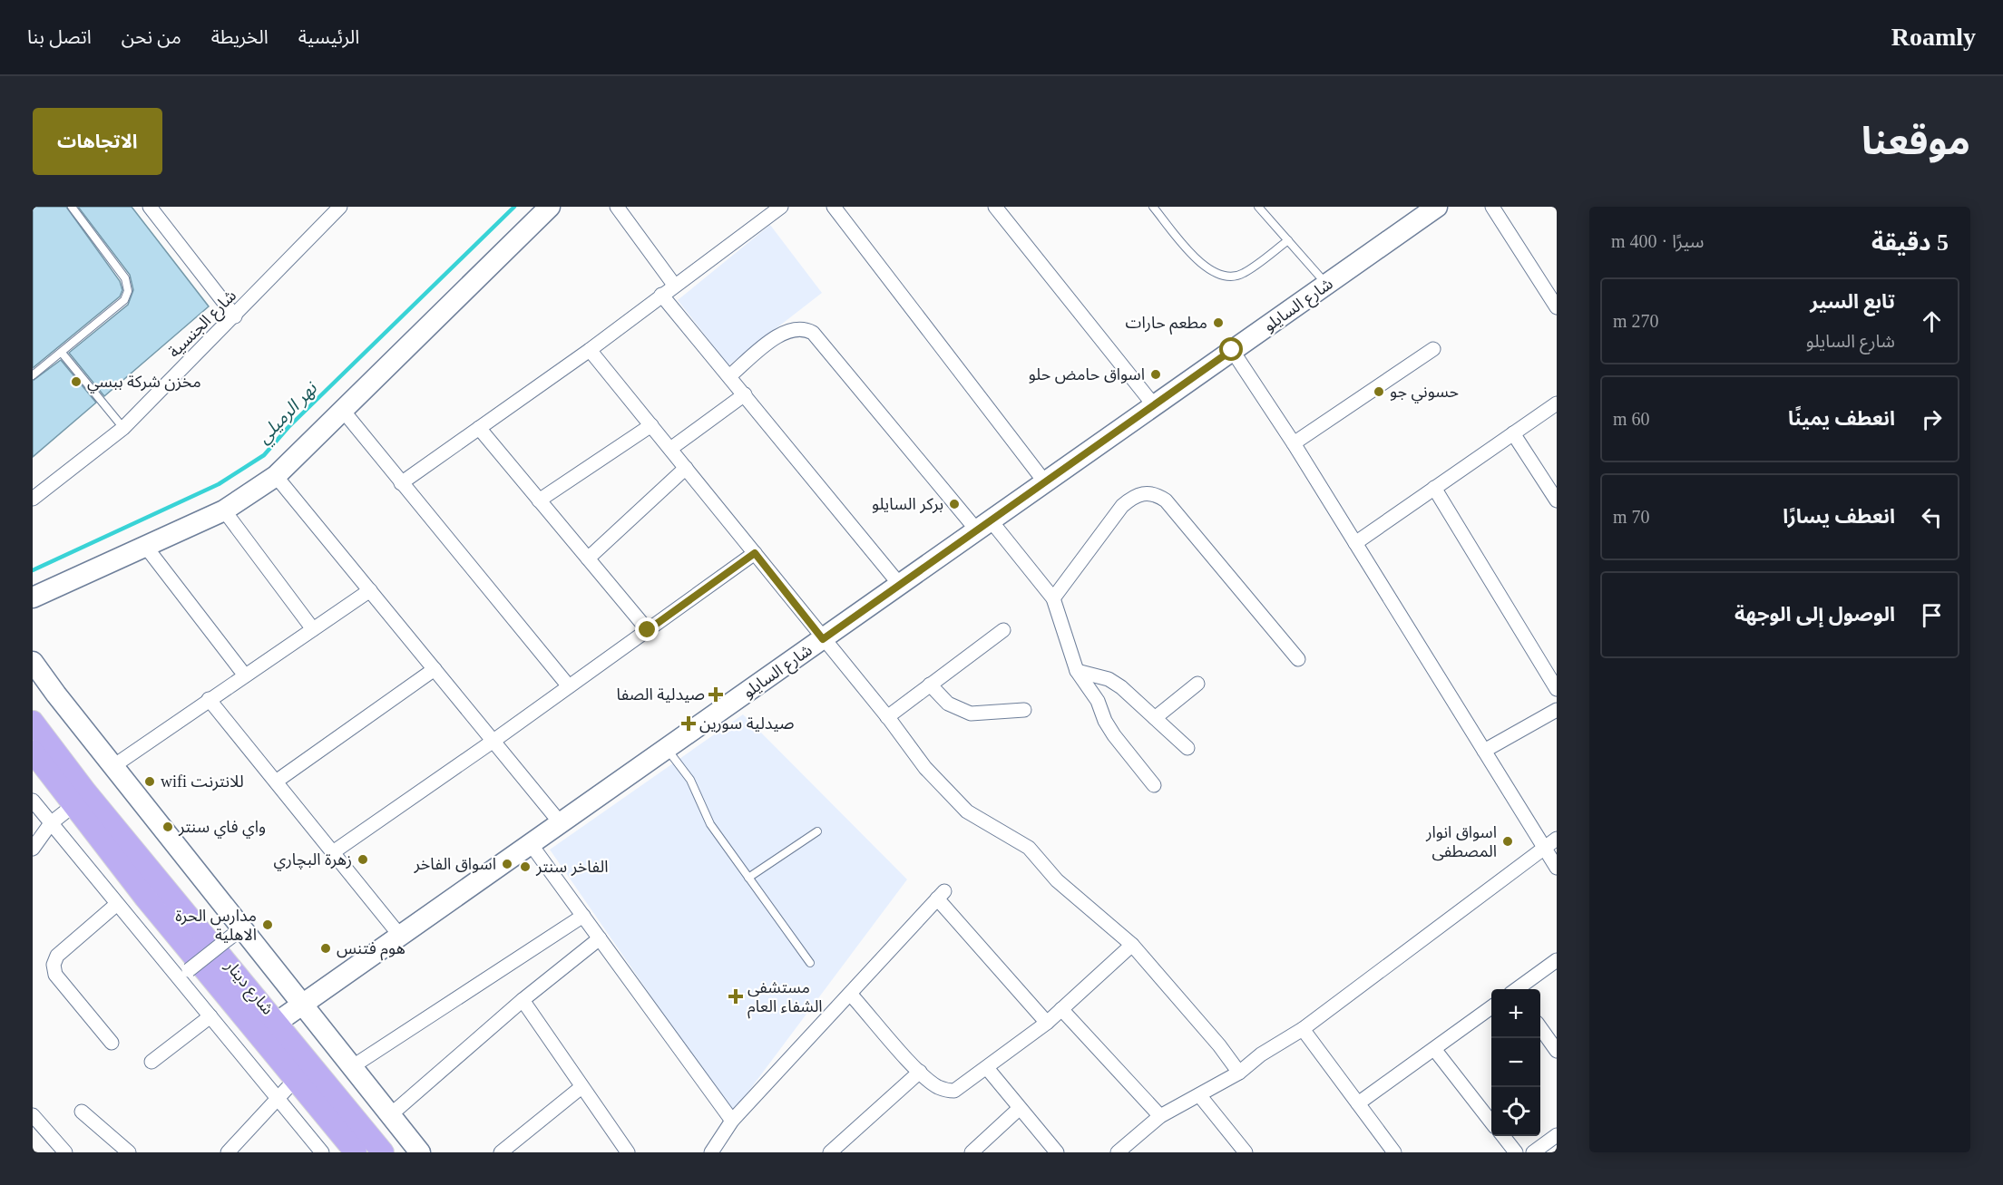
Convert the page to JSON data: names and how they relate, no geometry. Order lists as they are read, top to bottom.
{
  "streets": {
    "main road": ["شارع دينار"],
    "street": ["شارع السايلو", "شارع الجنسية"]
  },
  "crossings": [
    ["شارع السايلو", "شارع دينار"]
  ],
  "water": ["نهر الرميلي"],
  "places": {
    "other": [
      "مطعم حارات",
      "اسواق حامض حلو",
      "مخزن شركة ببسي",
      "حسوني جو",
      "بركر السايلو",
      "wifi للانترنت",
      "واي فاي سنتر",
      "اسواق انوار المصطفى",
      "زهرة البچاري",
      "اسواق الفاخر",
      "الفاخر سنتر",
      "مدارس الحرة الاهلية",
      "هوم فتنس"
    ],
    "health": ["صيدلية الصفا", "صيدلية سورين", "مستشفى الشفاء العام"]
  },
  "page": {
    "header": "Roamly",
    "nav": [
      "الرئيسية",
      "الخريطة",
      "من نحن",
      "اتصل بنا"
    ],
    "title": "موقعنا",
    "buttons": "الاتجاهات",
    "heading": ["5 دقيقة", "سيرًا · 400 m"],
    "list": [
      ["تابع السير", "شارع السايلو", "270 m"],
      ["انعطف يمينًا", "60 m"],
      ["انعطف يسارًا", "70 m"],
      "الوصول إلى الوجهة"
    ],
    "map_buttons": ["+", "−"]
  }
}
